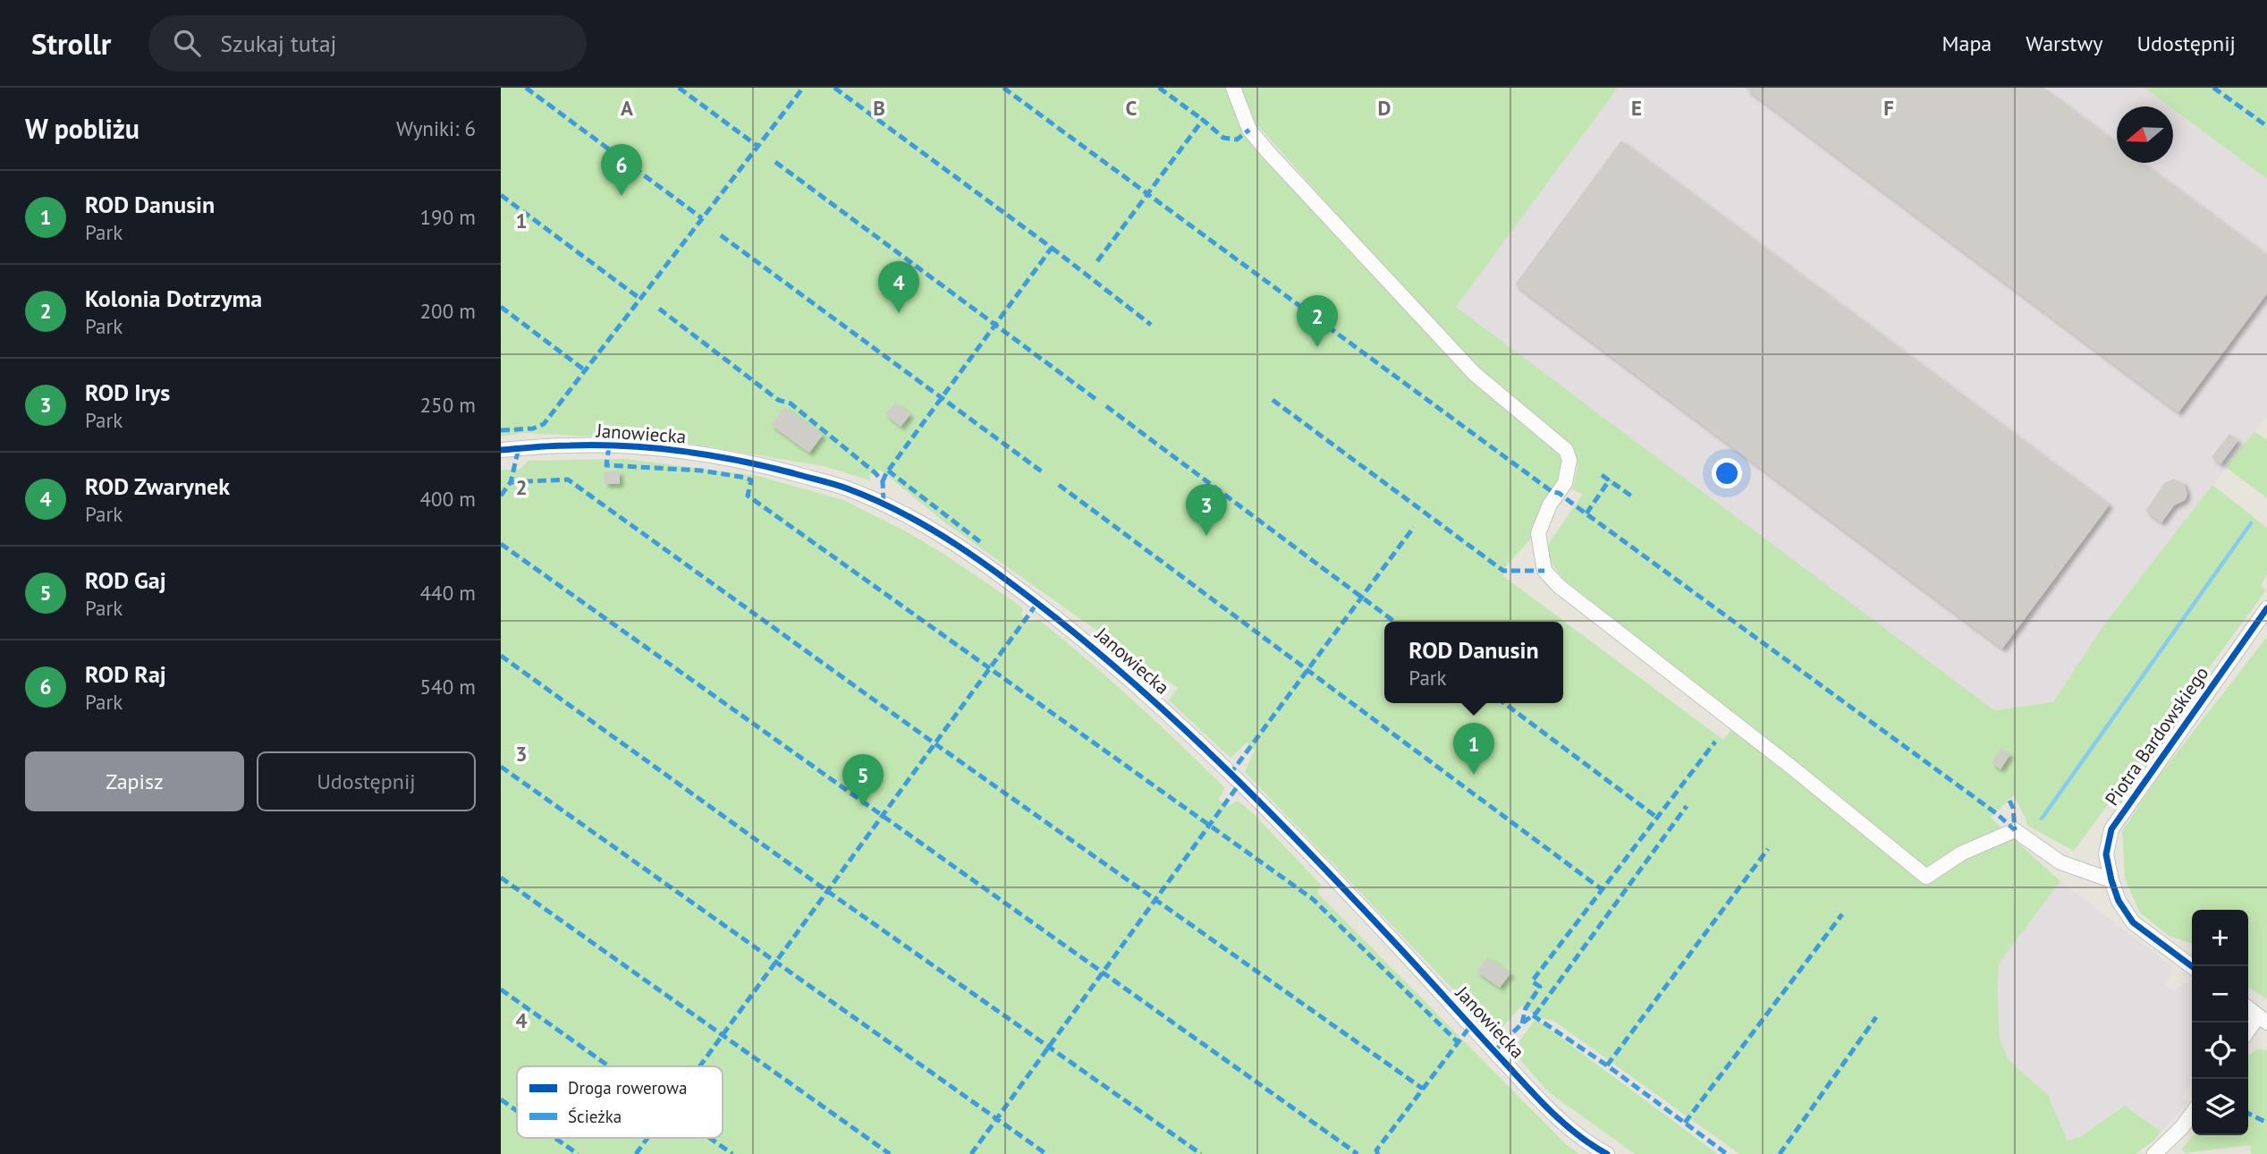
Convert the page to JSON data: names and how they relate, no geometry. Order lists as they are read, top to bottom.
{
  "streets": {
    "street": ["Janowiecka", "Piotra Bardowskiego"]
  },
  "legend": ["Droga rowerowa", "Ścieżka"],
  "north": "left",
  "page": {
    "header": "Strollr",
    "search": "Szukaj tutaj",
    "nav": ["Mapa", "Warstwy", "Udostępnij"],
    "heading": ["W pobliżu", "Wyniki: 6"],
    "pins": [
      "6",
      "4",
      "2",
      "3",
      "1",
      "5"
    ],
    "list": [
      {
        "mark": "1",
        "name": "ROD Danusin",
        "note": "Park",
        "value": "190 m"
      },
      {
        "mark": "2",
        "name": "Kolonia Dotrzyma",
        "note": "Park",
        "value": "200 m"
      },
      {
        "mark": "3",
        "name": "ROD Irys",
        "note": "Park",
        "value": "250 m"
      },
      {
        "mark": "4",
        "name": "ROD Zwarynek",
        "note": "Park",
        "value": "400 m"
      },
      {
        "mark": "5",
        "name": "ROD Gaj",
        "note": "Park",
        "value": "440 m"
      },
      {
        "mark": "6",
        "name": "ROD Raj",
        "note": "Park",
        "value": "540 m"
      }
    ],
    "popup": ["ROD Danusin", "Park"],
    "buttons": ["Zapisz", "Udostępnij"],
    "map_buttons": ["+", "−"]
  },
  "grid": {
    "columns": [
      "A",
      "B",
      "C",
      "D",
      "E",
      "F"
    ],
    "rows": [
      "1",
      "2",
      "3",
      "4"
    ]
  }
}
